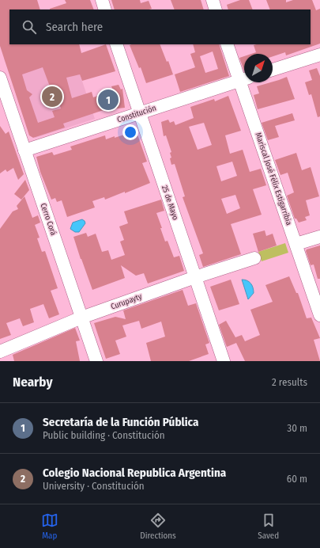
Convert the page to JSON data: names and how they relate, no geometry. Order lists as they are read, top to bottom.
{
  "streets": {
    "street": [
      "Constitución",
      "Mariscal José Félix Estigarribia",
      "25 de Mayo",
      "Cerro Corá",
      "Curupayty"
    ]
  },
  "crossings": [
    ["Constitución", "Mariscal José Félix Estigarribia"],
    ["Constitución", "25 de Mayo"],
    ["Constitución", "Cerro Corá"],
    ["25 de Mayo", "Curupayty"],
    ["Cerro Corá", "Curupayty"]
  ],
  "north": "top right",
  "page": {
    "search": "Search here",
    "pins": ["2", "1"],
    "heading": ["Nearby", "2 results"],
    "list": [
      {
        "mark": "1",
        "name": "Secretaría de la Función Pública",
        "note": "Public building · Constitución",
        "value": "30 m"
      },
      {
        "mark": "2",
        "name": "Colegio Nacional Republica Argentina",
        "note": "University · Constitución",
        "value": "60 m"
      }
    ],
    "nav": ["Map", "Directions", "Saved"]
  }
}
